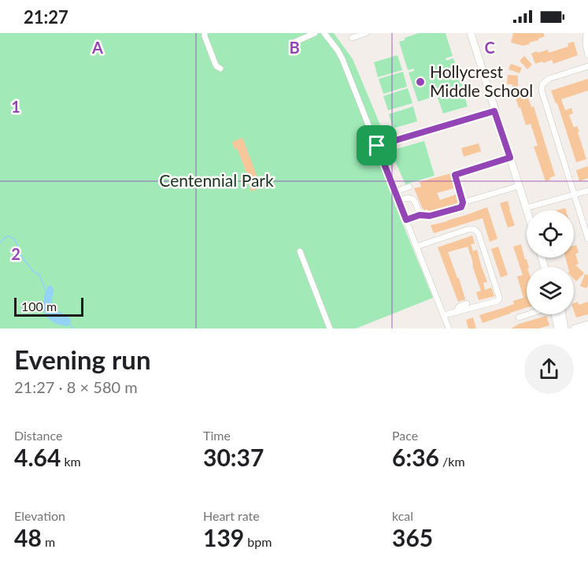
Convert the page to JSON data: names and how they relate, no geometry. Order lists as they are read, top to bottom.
{
  "parks": ["Centennial Park"],
  "places": ["Hollycrest Middle School"],
  "scale_bar": "100 m",
  "page": {
    "status": "21:27",
    "scale": "100 m",
    "heading": ["Evening run", "21:27 · 8 × 580 m"],
    "stats": [
      ["Distance", "4.64 km"],
      ["Time", "30:37"],
      ["Pace", "6:36 /km"],
      ["Elevation", "48 m"],
      ["Heart rate", "139 bpm"],
      ["kcal", "365"]
    ]
  },
  "grid": {
    "columns": ["A", "B", "C"],
    "rows": ["1", "2"]
  }
}
